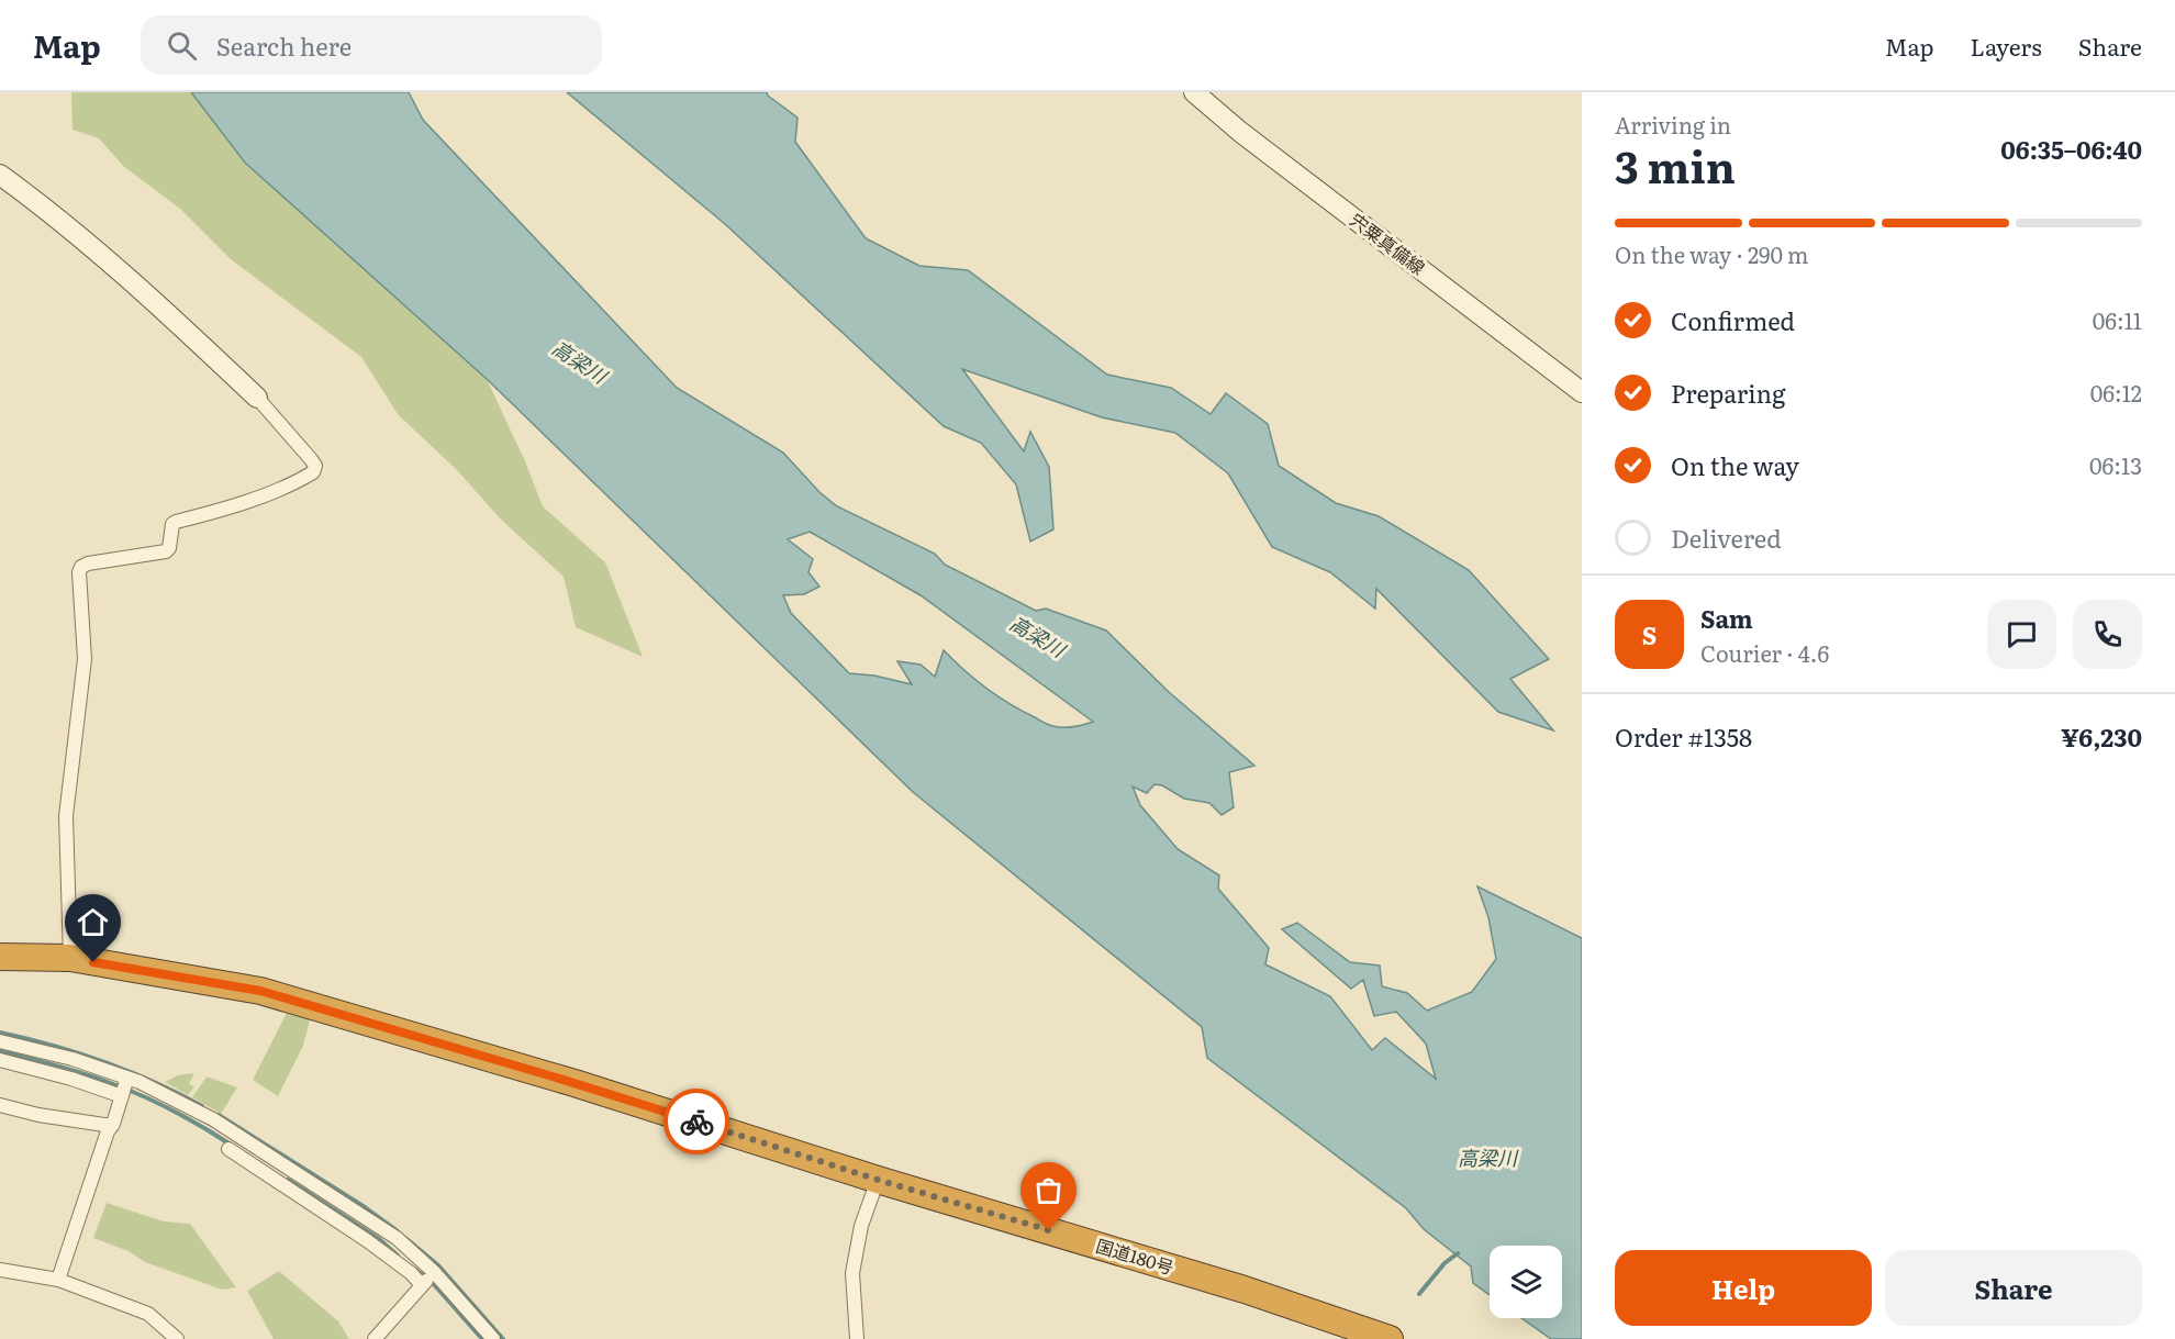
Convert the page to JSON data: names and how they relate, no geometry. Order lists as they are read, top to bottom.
{
  "streets": {
    "highway": ["国道180号"],
    "main road": ["宍粟真備線"]
  },
  "water": ["高梁川"],
  "page": {
    "header": "Map",
    "search": "Search here",
    "nav": ["Map", "Layers", "Share"],
    "heading": ["3 min", "Arriving in", "06:35–06:40"],
    "panel": [
      "Sam",
      "Courier · 4.6",
      "Order #1358",
      "¥6,230"
    ],
    "bar": "On the way · 290 m",
    "list": [
      ["Confirmed", "06:11"],
      ["Preparing", "06:12"],
      ["On the way", "06:13"],
      "Delivered"
    ],
    "round": "S",
    "buttons": ["Help", "Share"]
  }
}
